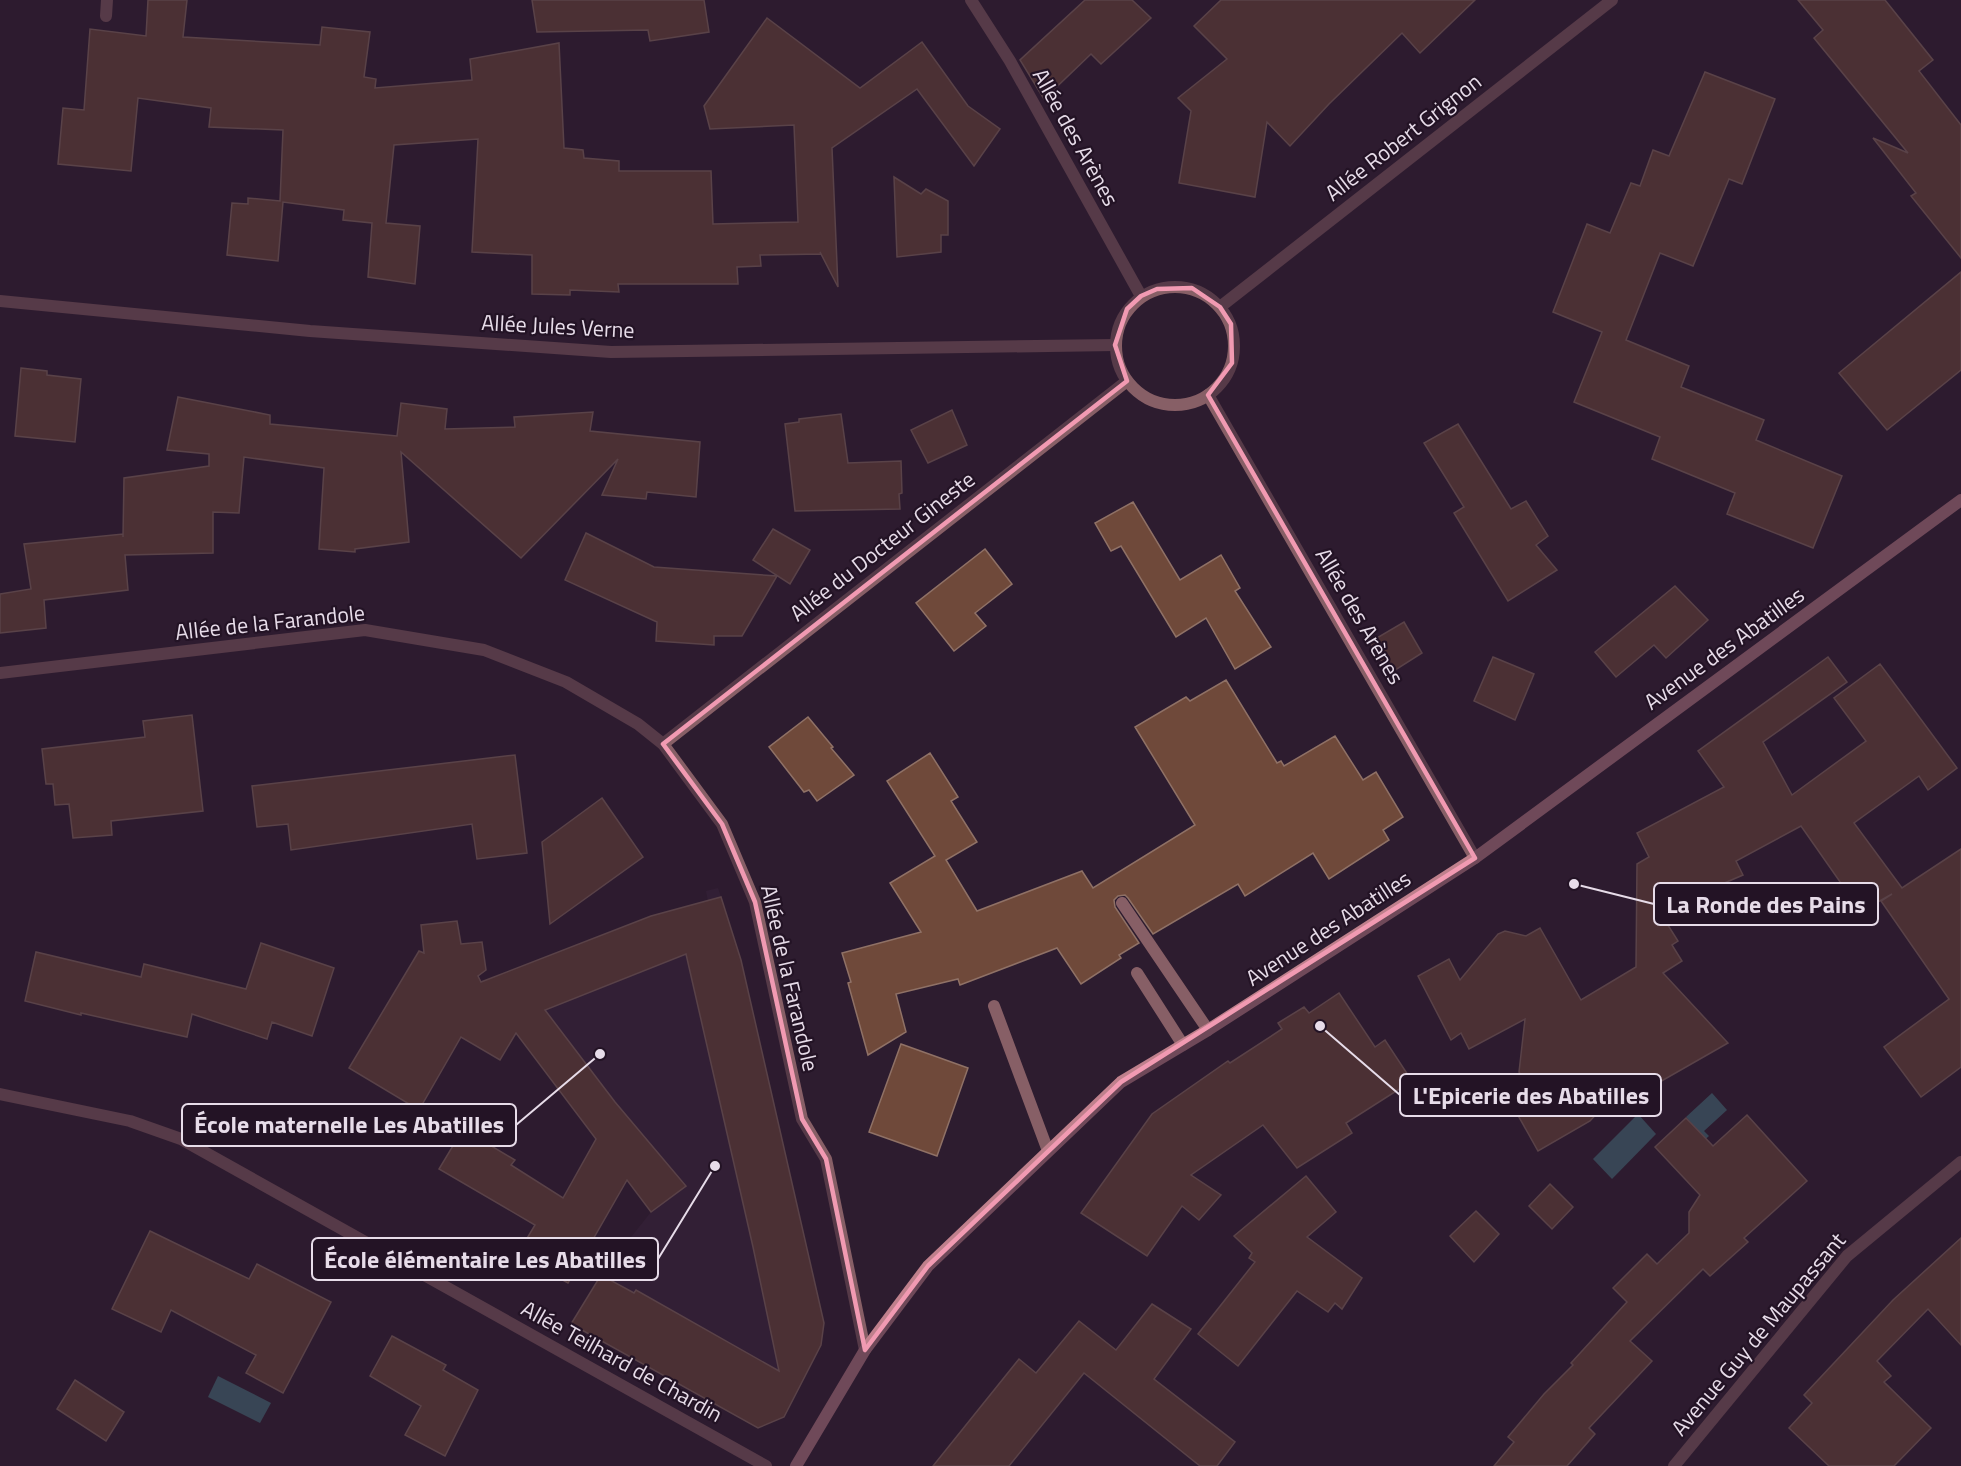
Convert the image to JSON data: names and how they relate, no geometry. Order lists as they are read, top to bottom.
{
  "streets": {
    "street": [
      "Allée des Arènes",
      "Allée Robert Grignon",
      "Allée Jules Verne",
      "Allée du Docteur Gineste",
      "Allée de la Farandole",
      "Avenue des Abatilles",
      "Avenue Guy de Maupassant",
      "Allée Teilhard de Chardin"
    ]
  },
  "crossings": [
    ["Allée des Arènes", "Allée Robert Grignon"],
    ["Allée des Arènes", "Allée Jules Verne"],
    ["Allée des Arènes", "Allée du Docteur Gineste"],
    ["Allée des Arènes", "Avenue des Abatilles"],
    ["Allée Robert Grignon", "Allée Jules Verne"],
    ["Allée Robert Grignon", "Allée du Docteur Gineste"],
    ["Allée Jules Verne", "Allée du Docteur Gineste"],
    ["Allée du Docteur Gineste", "Allée de la Farandole"],
    ["Allée de la Farandole", "Avenue des Abatilles"]
  ],
  "places": [
    "La Ronde des Pains",
    "L'Epicerie des Abatilles",
    "École maternelle Les Abatilles",
    "École élémentaire Les Abatilles"
  ]
}
